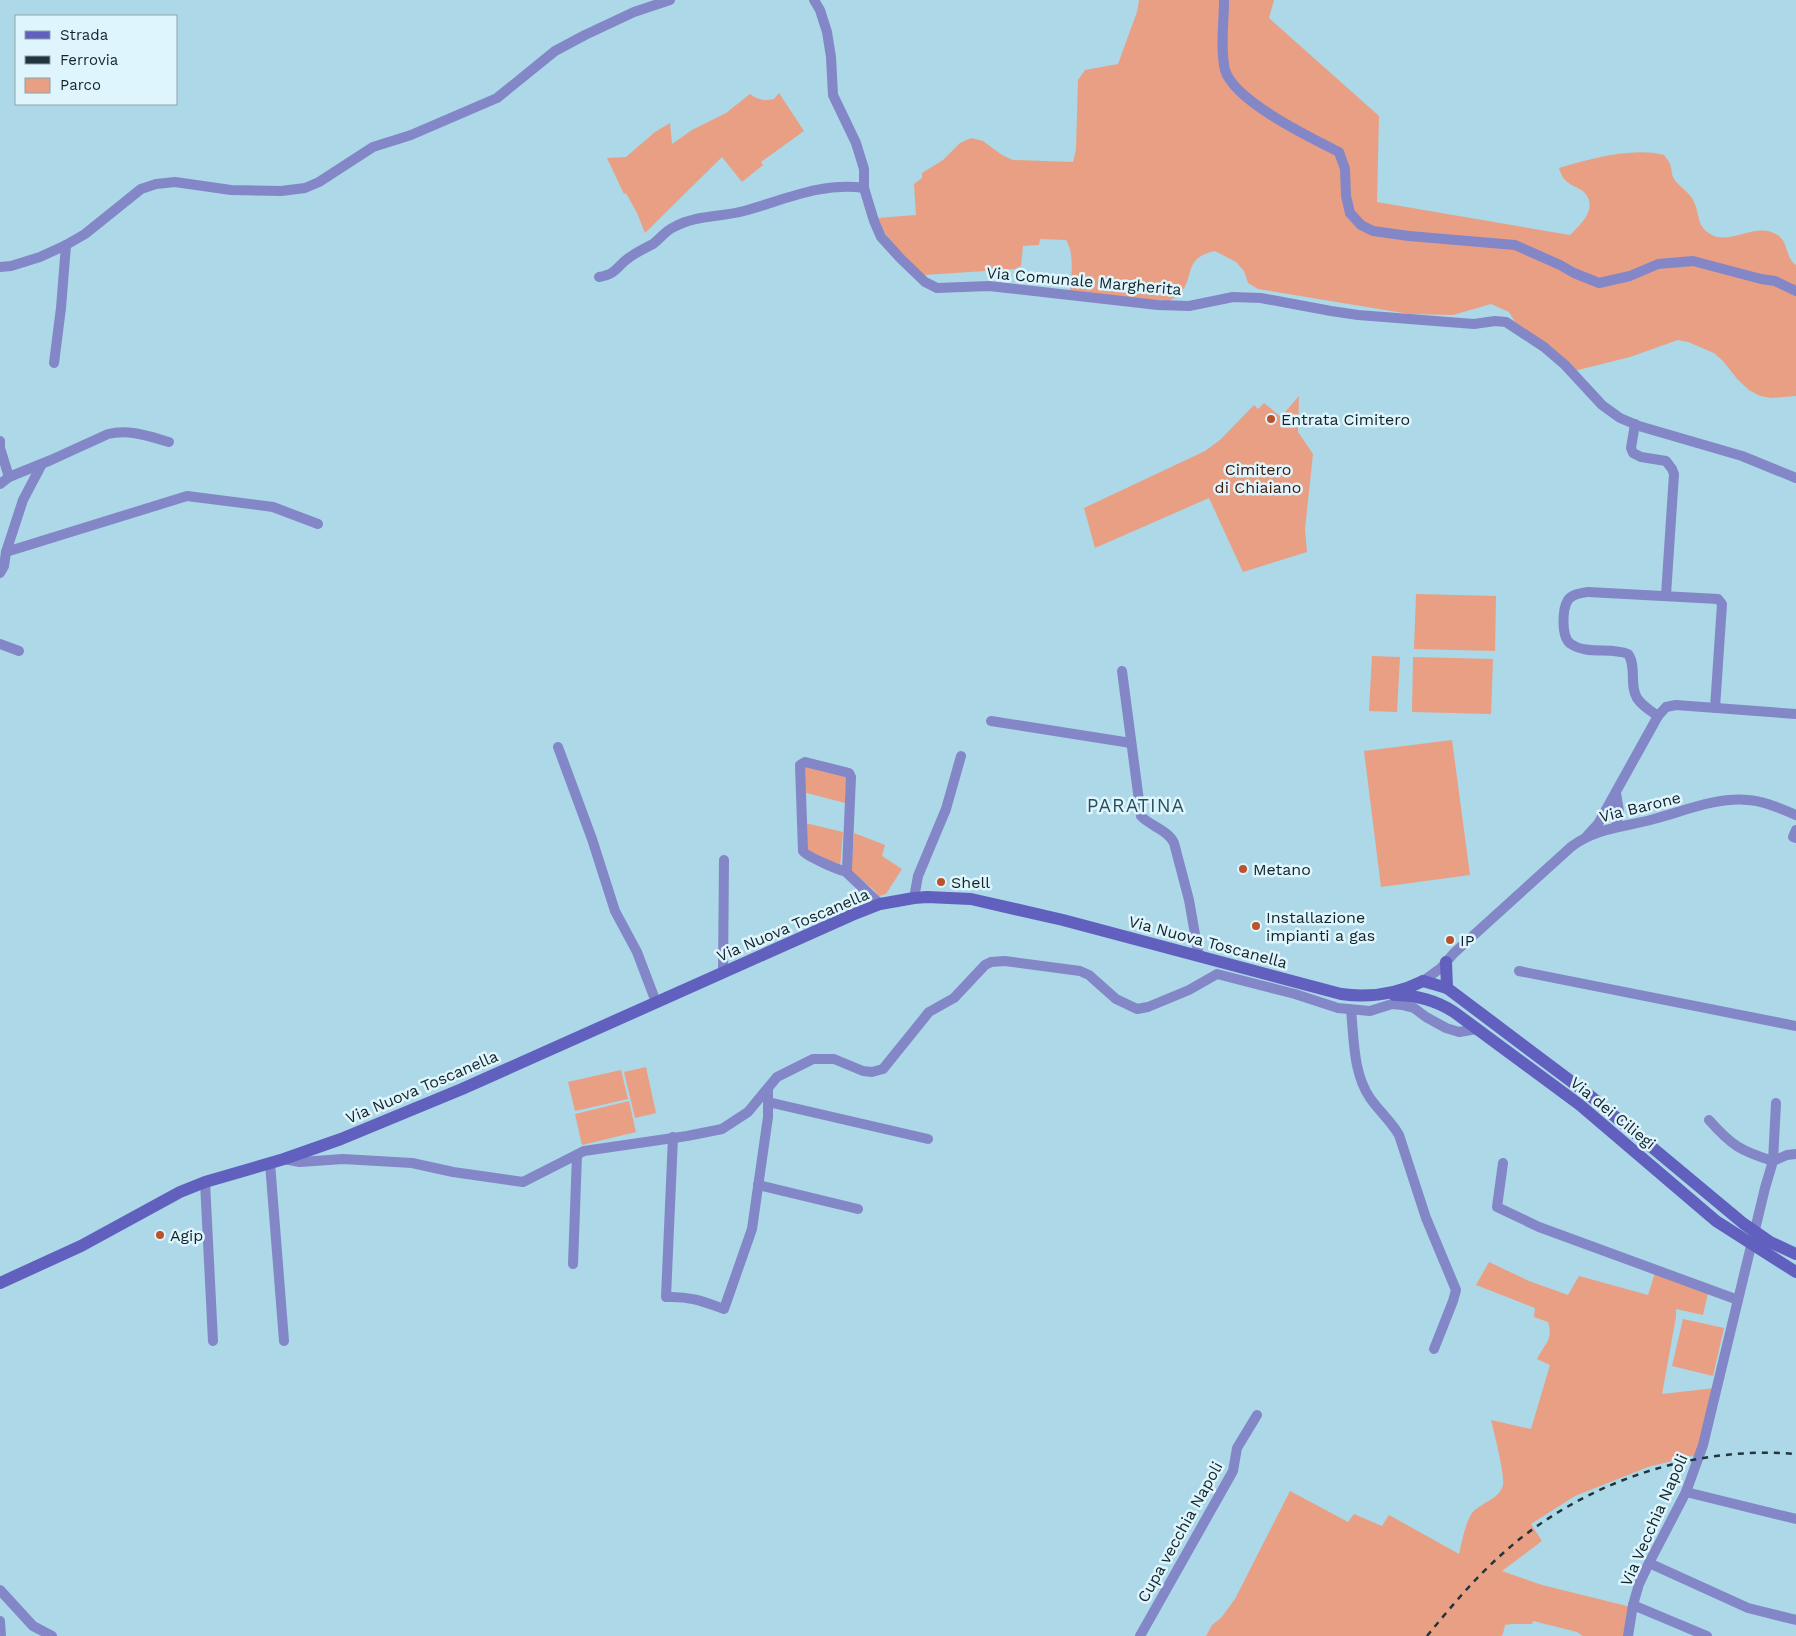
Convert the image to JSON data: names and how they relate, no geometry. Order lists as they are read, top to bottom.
{
  "streets": {
    "main road": ["Via Nuova Toscanella", "Via dei Ciliegi"],
    "street": [
      "Via Comunale Margherita",
      "Via Barone",
      "Via Vecchia Napoli",
      "Cupa vecchia Napoli"
    ]
  },
  "crossings": [
    ["Via Barone", "Via Nuova Toscanella"],
    ["Via Barone", "Via dei Ciliegi"],
    ["Via Nuova Toscanella", "Via dei Ciliegi"]
  ],
  "districts": ["PARATINA"],
  "parks": ["Cimitero di Chiaiano"],
  "places": [
    "Entrata Cimitero",
    "Metano",
    "Shell",
    "Installazione impianti a gas",
    "IP",
    "Agip"
  ],
  "legend": ["Strada", "Ferrovia", "Parco"]
}
